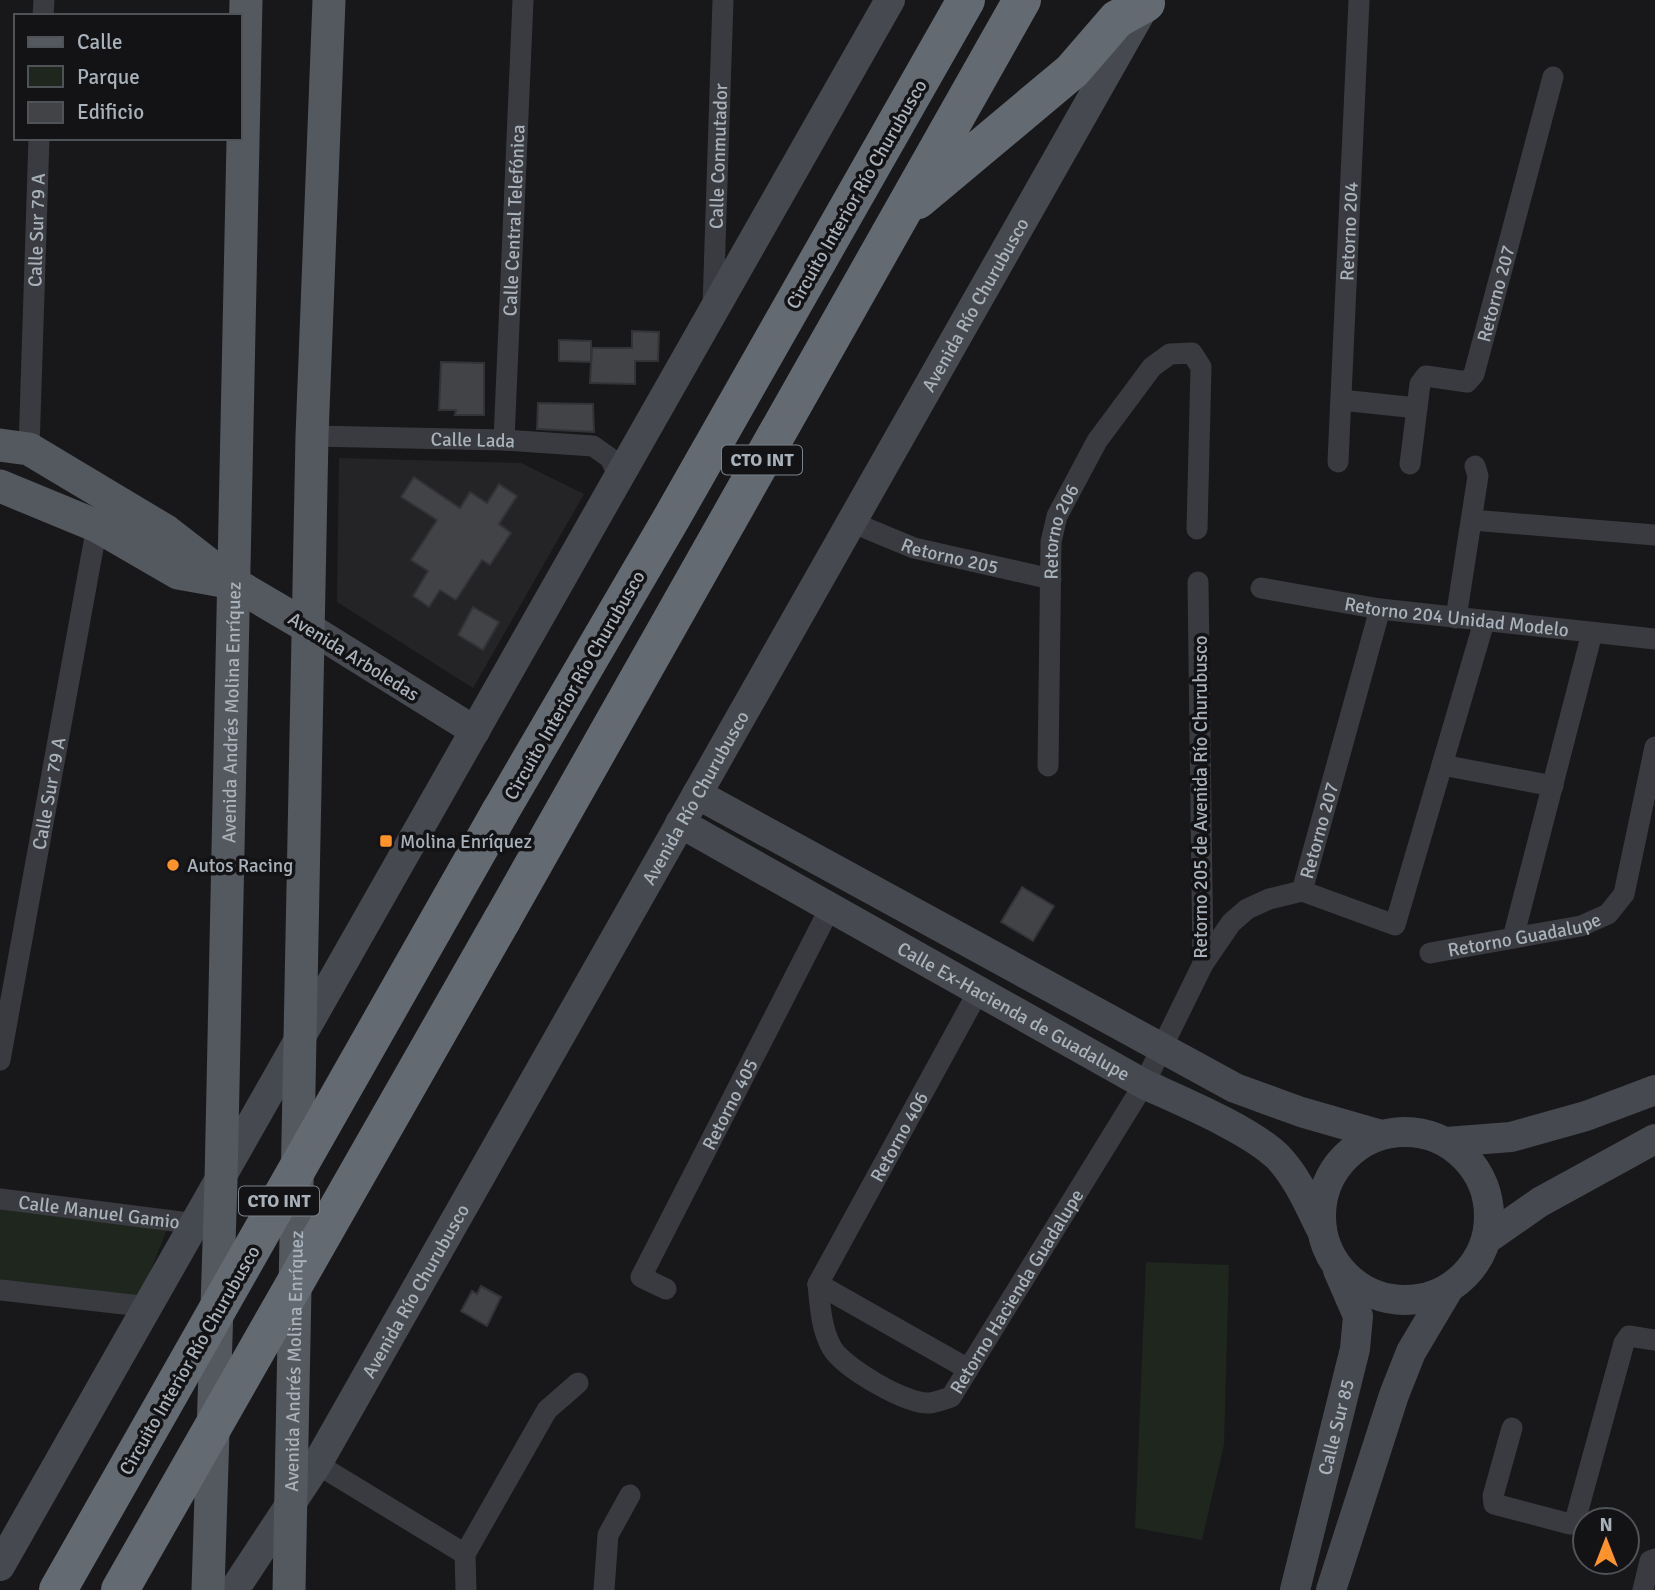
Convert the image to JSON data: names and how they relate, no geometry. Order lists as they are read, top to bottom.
{
  "streets": {
    "highway": ["Circuito Interior Río Churubusco", "CTO INT"],
    "main road": [
      "Avenida Río Churubusco",
      "Avenida Arboledas",
      "Avenida Andrés Molina Enríquez",
      "Calle Ex-Hacienda de Guadalupe",
      "Calle Sur 85"
    ],
    "street": [
      "Calle Conmutador",
      "Calle Central Telefónica",
      "Calle Sur 79 A",
      "Retorno 204",
      "Retorno 207",
      "Calle Lada",
      "Retorno 206",
      "Retorno 205",
      "Retorno 204 Unidad Modelo",
      "Retorno 205 de Avenida Río Churubusco",
      "Retorno Guadalupe",
      "Retorno 405",
      "Retorno 406",
      "Calle Manuel Gamio",
      "Retorno Hacienda Guadalupe"
    ]
  },
  "crossings": [
    ["Calle Conmutador", "CTO INT"],
    ["Calle Central Telefónica", "Calle Lada"],
    ["Calle Sur 79 A", "Avenida Arboledas"],
    ["Retorno 207", "Retorno 204 Unidad Modelo"],
    ["Avenida Río Churubusco", "Retorno 205"],
    ["Avenida Río Churubusco", "Avenida Andrés Molina Enríquez"],
    ["Avenida Río Churubusco", "Calle Ex-Hacienda de Guadalupe"],
    ["Calle Lada", "CTO INT"],
    ["Calle Lada", "Avenida Andrés Molina Enríquez"],
    ["CTO INT", "Avenida Arboledas"],
    ["CTO INT", "Avenida Andrés Molina Enríquez"],
    ["CTO INT", "Calle Manuel Gamio"],
    ["Retorno 206", "Retorno 205"],
    ["Avenida Arboledas", "Avenida Andrés Molina Enríquez"],
    ["Retorno 205 de Avenida Río Churubusco", "Calle Ex-Hacienda de Guadalupe"],
    ["Retorno 205 de Avenida Río Churubusco", "Retorno Hacienda Guadalupe"],
    ["Calle Ex-Hacienda de Guadalupe", "Retorno 405"],
    ["Calle Ex-Hacienda de Guadalupe", "Retorno 406"],
    ["Calle Ex-Hacienda de Guadalupe", "Retorno Hacienda Guadalupe"],
    ["Calle Ex-Hacienda de Guadalupe", "Calle Sur 85"],
    ["Retorno 406", "Retorno Hacienda Guadalupe"]
  ],
  "places": {
    "transit": ["Molina Enríquez"],
    "other": ["Autos Racing"]
  },
  "legend": ["Calle", "Parque", "Edificio"],
  "north": "top"
}
